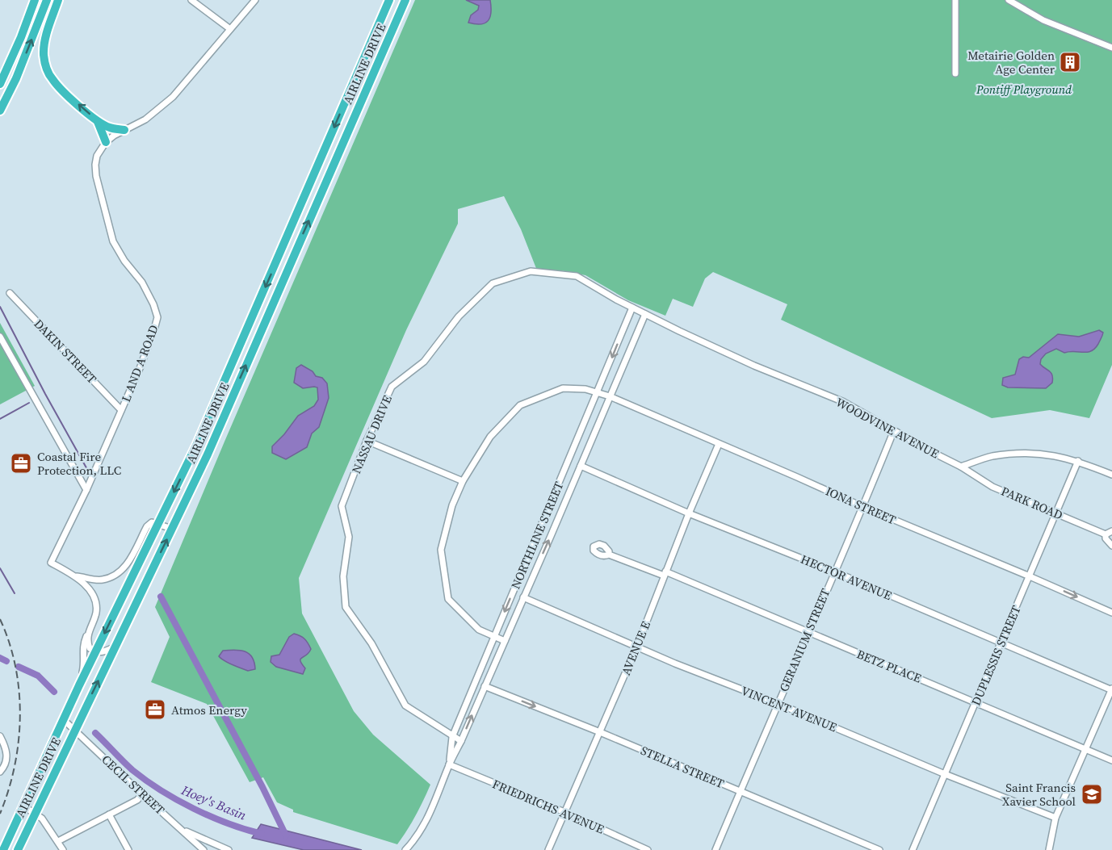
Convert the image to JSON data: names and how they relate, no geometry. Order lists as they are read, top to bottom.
{
  "streets": {
    "highway": ["AIRLINE DRIVE"],
    "street": [
      "DAKIN STREET",
      "L AND A ROAD",
      "WOODVINE AVENUE",
      "NASSAU DRIVE",
      "PARK ROAD",
      "IONA STREET",
      "NORTHLINE STREET",
      "HECTOR AVENUE",
      "GERANIUM STREET",
      "AVENUE E",
      "DUPLESSIS STREET",
      "BETZ PLACE",
      "VINCENT AVENUE",
      "STELLA STREET",
      "CECIL STREET",
      "FRIEDRICHS AVENUE"
    ]
  },
  "crossings": [
    ["AIRLINE DRIVE", "CECIL STREET"],
    ["DAKIN STREET", "L AND A ROAD"],
    ["WOODVINE AVENUE", "NASSAU DRIVE"],
    ["WOODVINE AVENUE", "PARK ROAD"],
    ["WOODVINE AVENUE", "NORTHLINE STREET"],
    ["WOODVINE AVENUE", "GERANIUM STREET"],
    ["NASSAU DRIVE", "NORTHLINE STREET"],
    ["PARK ROAD", "DUPLESSIS STREET"],
    ["IONA STREET", "NORTHLINE STREET"],
    ["IONA STREET", "GERANIUM STREET"],
    ["IONA STREET", "AVENUE E"],
    ["IONA STREET", "DUPLESSIS STREET"],
    ["NORTHLINE STREET", "HECTOR AVENUE"],
    ["NORTHLINE STREET", "VINCENT AVENUE"],
    ["NORTHLINE STREET", "STELLA STREET"],
    ["NORTHLINE STREET", "FRIEDRICHS AVENUE"],
    ["HECTOR AVENUE", "GERANIUM STREET"],
    ["HECTOR AVENUE", "AVENUE E"],
    ["HECTOR AVENUE", "DUPLESSIS STREET"],
    ["GERANIUM STREET", "BETZ PLACE"],
    ["GERANIUM STREET", "VINCENT AVENUE"],
    ["GERANIUM STREET", "STELLA STREET"],
    ["AVENUE E", "BETZ PLACE"],
    ["AVENUE E", "VINCENT AVENUE"],
    ["AVENUE E", "STELLA STREET"],
    ["AVENUE E", "FRIEDRICHS AVENUE"],
    ["DUPLESSIS STREET", "BETZ PLACE"],
    ["DUPLESSIS STREET", "VINCENT AVENUE"]
  ],
  "water": ["Hoey's Basin"],
  "parks": ["Pontiff Playground"],
  "places": {
    "building": ["Metairie Golden Age Center"],
    "office": ["Coastal Fire Protection, LLC", "Atmos Energy"],
    "school or university": ["Saint Francis Xavier School"]
  }
}
